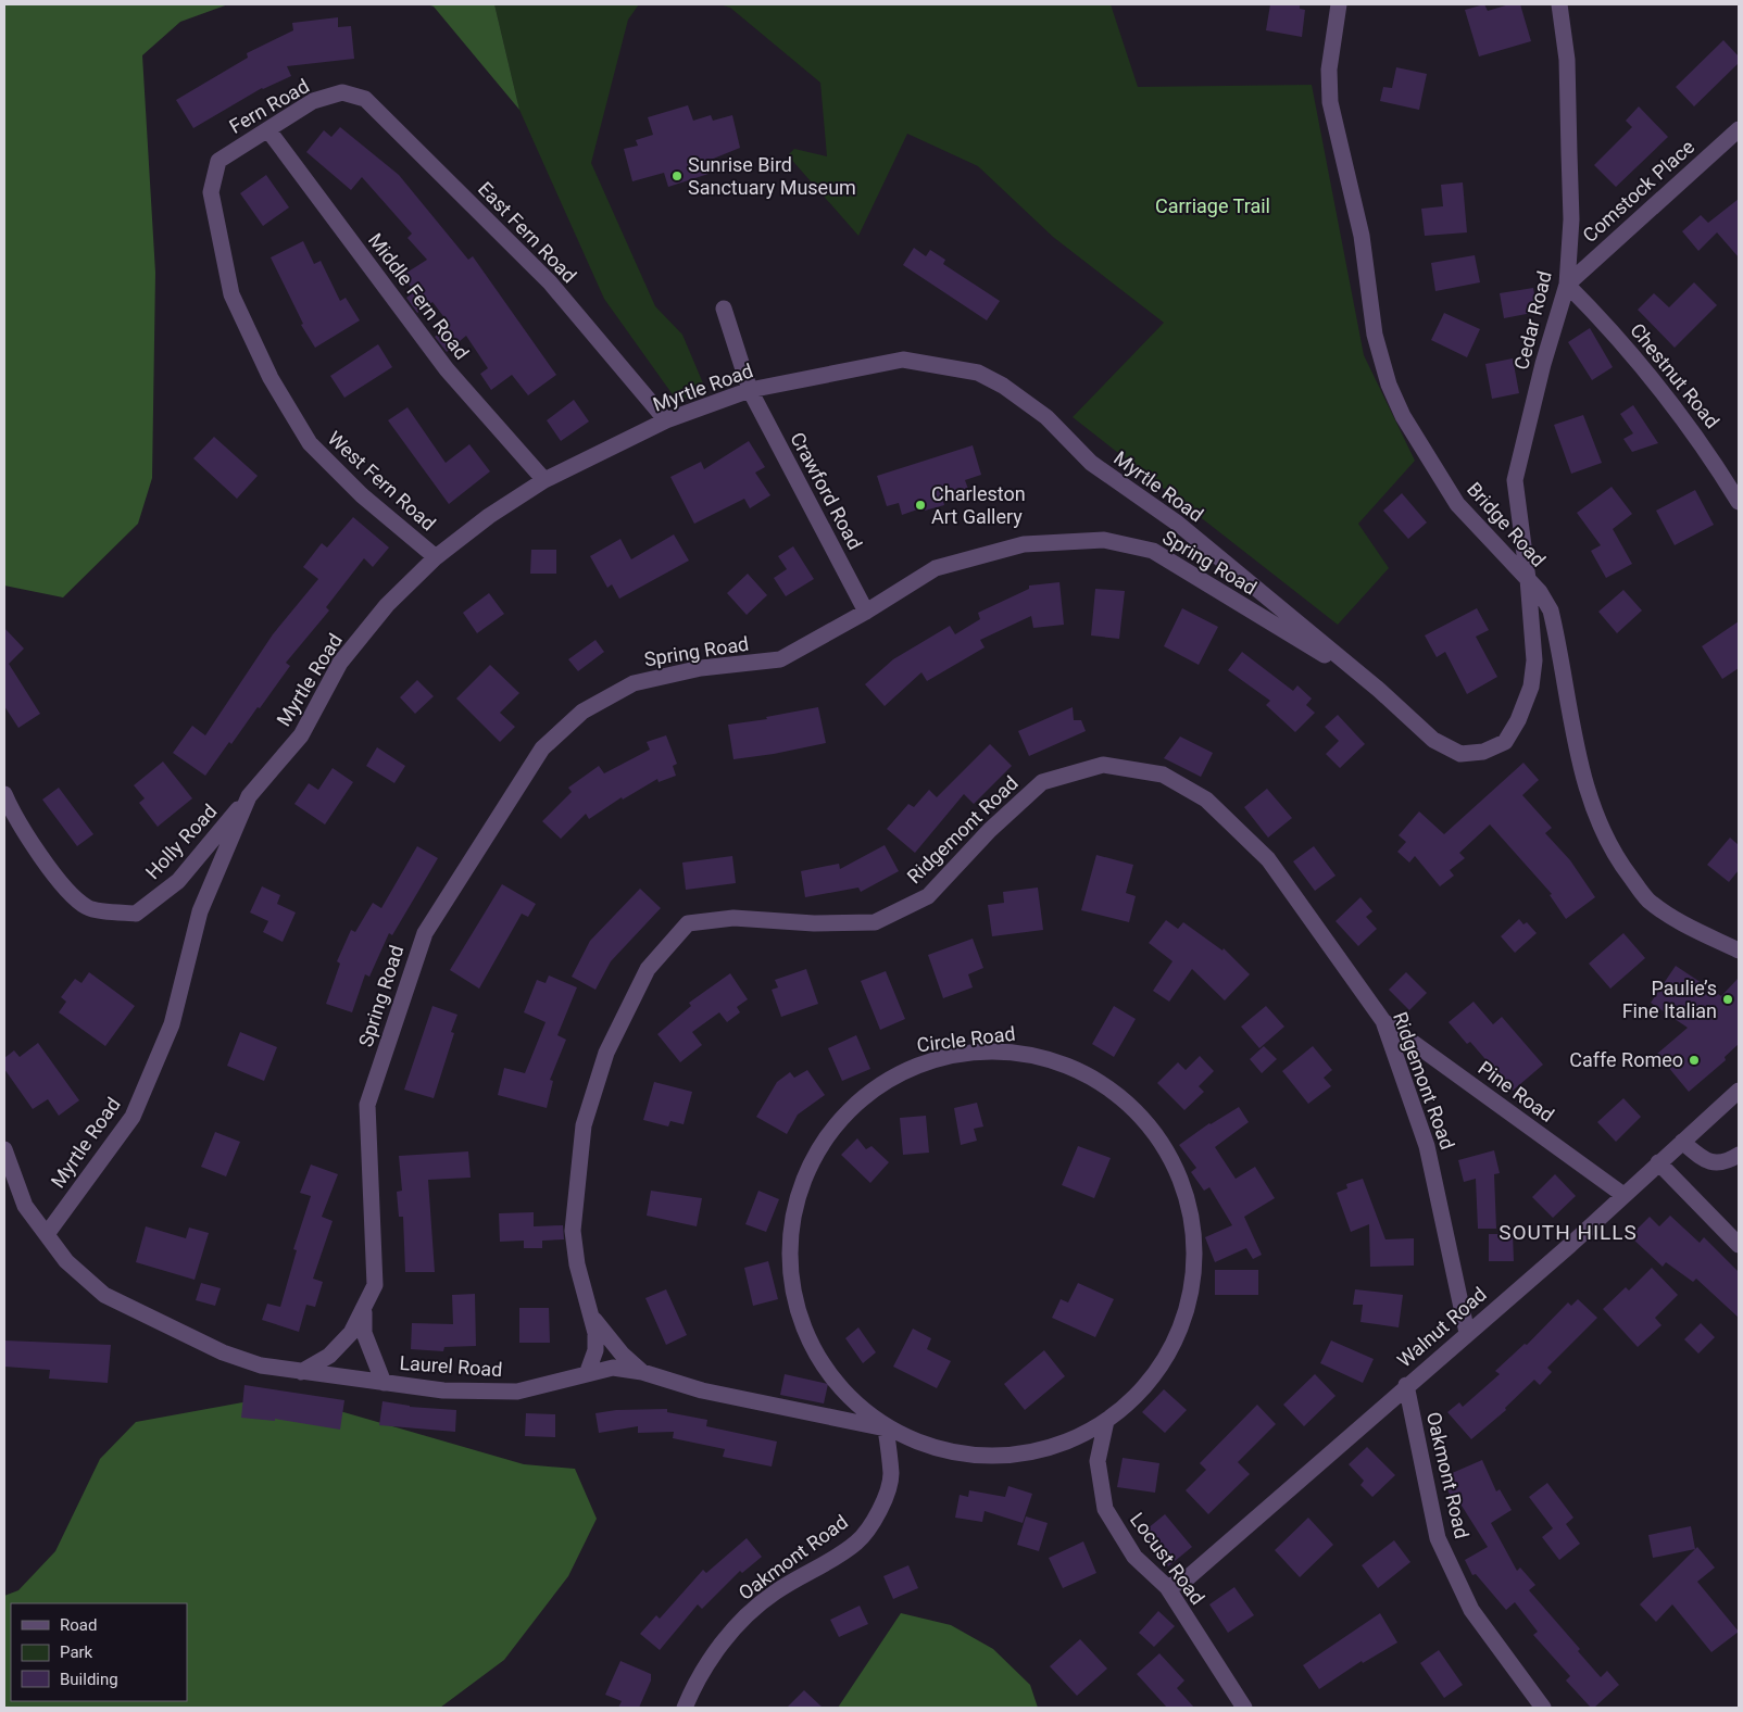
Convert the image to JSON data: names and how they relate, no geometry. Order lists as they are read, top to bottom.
{
  "streets": {
    "street": [
      "Fern Road",
      "Comstock Place",
      "East Fern Road",
      "Middle Fern Road",
      "Cedar Road",
      "Chestnut Road",
      "Myrtle Road",
      "West Fern Road",
      "Crawford Road",
      "Bridge Road",
      "Spring Road",
      "Ridgemont Road",
      "Holly Road",
      "Circle Road",
      "Pine Road",
      "Walnut Road",
      "Laurel Road",
      "Oakmont Road",
      "Locust Road"
    ]
  },
  "crossings": [
    ["Fern Road", "East Fern Road"],
    ["Fern Road", "Middle Fern Road"],
    ["Fern Road", "West Fern Road"],
    ["Comstock Place", "Cedar Road"],
    ["Comstock Place", "Chestnut Road"],
    ["East Fern Road", "Myrtle Road"],
    ["Middle Fern Road", "Myrtle Road"],
    ["Cedar Road", "Chestnut Road"],
    ["Cedar Road", "Myrtle Road"],
    ["Cedar Road", "Bridge Road"],
    ["Myrtle Road", "West Fern Road"],
    ["Myrtle Road", "Crawford Road"],
    ["Myrtle Road", "Bridge Road"],
    ["Myrtle Road", "Spring Road"],
    ["Myrtle Road", "Holly Road"],
    ["Myrtle Road", "Laurel Road"],
    ["Crawford Road", "Spring Road"],
    ["Spring Road", "Laurel Road"],
    ["Ridgemont Road", "Pine Road"],
    ["Ridgemont Road", "Walnut Road"],
    ["Ridgemont Road", "Laurel Road"],
    ["Circle Road", "Laurel Road"],
    ["Circle Road", "Oakmont Road"],
    ["Circle Road", "Locust Road"],
    ["Pine Road", "Walnut Road"],
    ["Walnut Road", "Oakmont Road"],
    ["Walnut Road", "Locust Road"],
    ["Laurel Road", "Oakmont Road"]
  ],
  "districts": ["SOUTH HILLS"],
  "parks": ["Carriage Trail"],
  "places": [
    "Sunrise Bird Sanctuary Museum",
    "Charleston Art Gallery",
    "Paulie’s Fine Italian",
    "Caffe Romeo"
  ],
  "legend": ["Road", "Park", "Building"]
}
